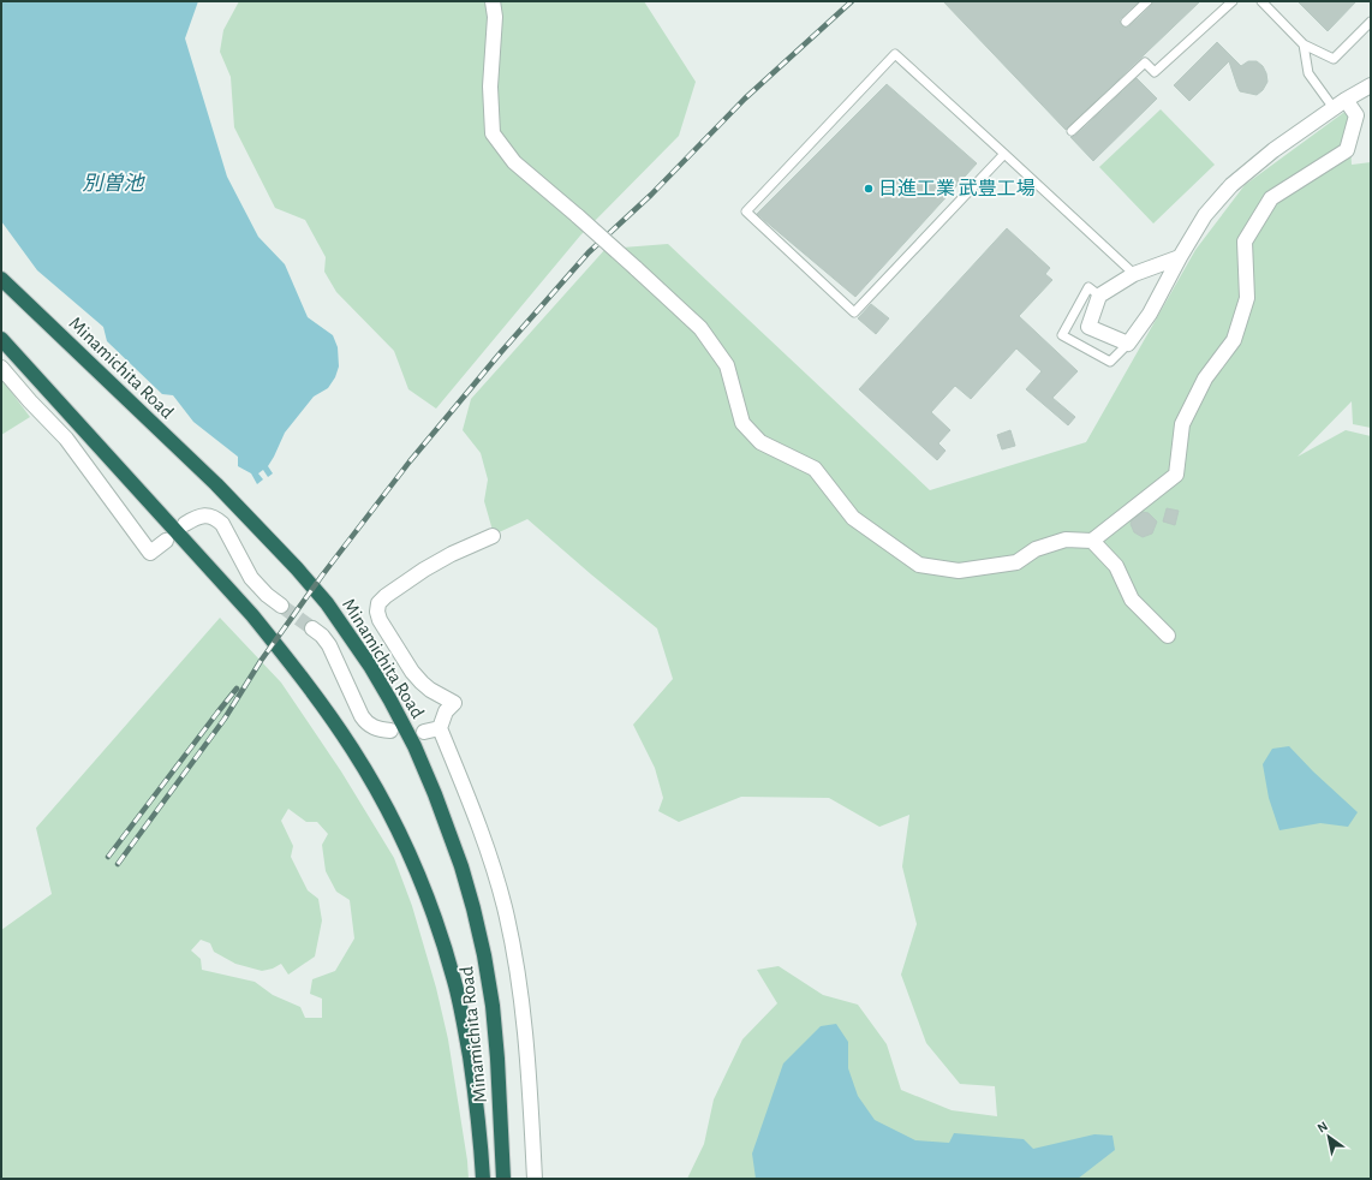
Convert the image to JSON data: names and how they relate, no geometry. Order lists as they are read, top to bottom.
{
  "streets": {
    "highway": ["Minamichita Road"]
  },
  "water": ["別曽池"],
  "places": ["日進工業 武豊工場"],
  "north": "top left"
}
